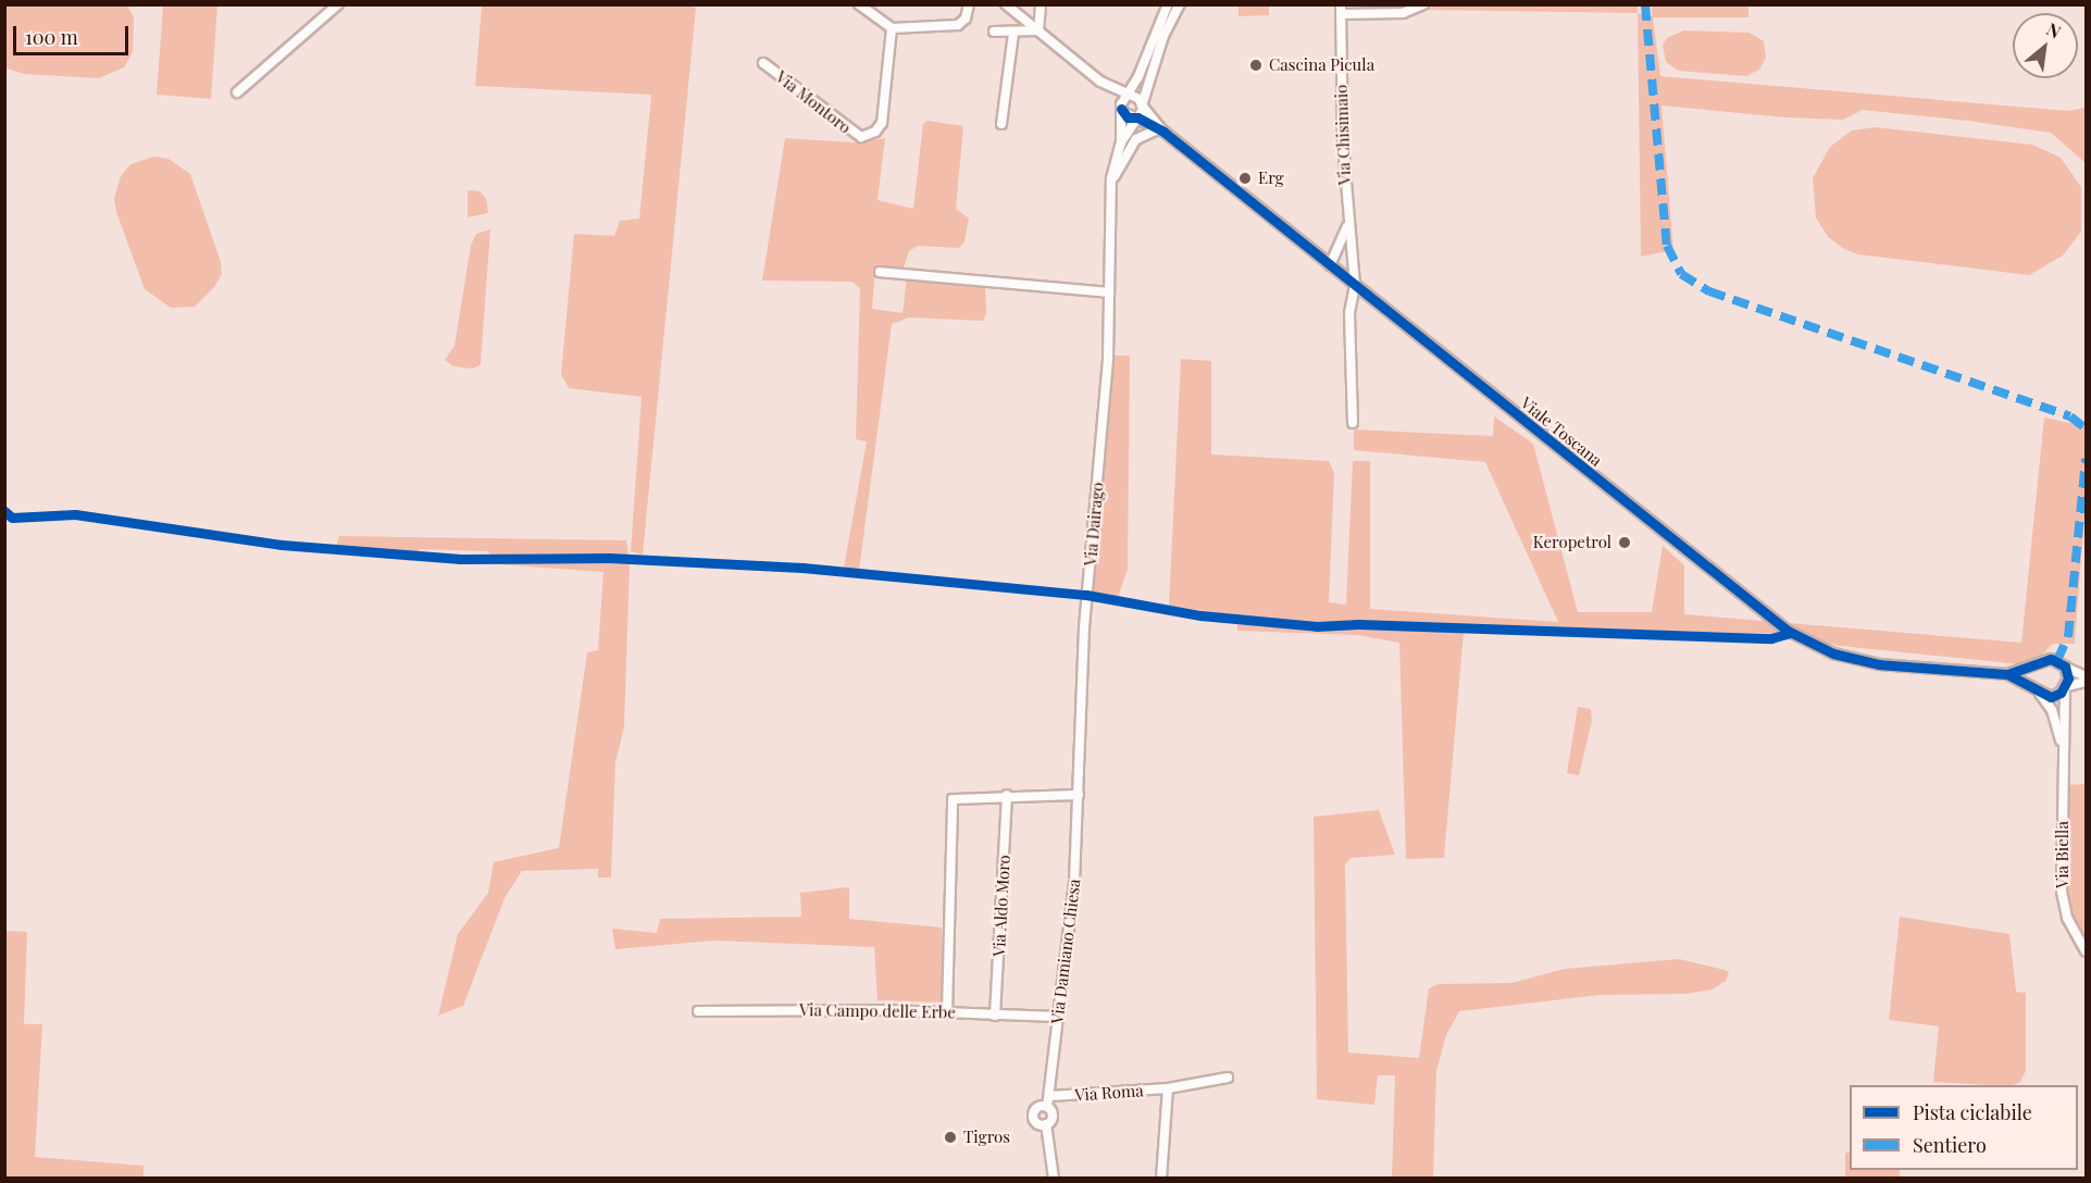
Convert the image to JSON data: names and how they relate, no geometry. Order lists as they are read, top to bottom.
{
  "streets": {
    "street": [
      "Via Montoro",
      "Via Chisimaio",
      "Viale Toscana",
      "Via Dairago",
      "Via Biella",
      "Via Aldo Moro",
      "Via Damiano Chiesa",
      "Via Campo delle Erbe",
      "Via Roma"
    ]
  },
  "crossings": [
    ["Via Chisimaio", "Viale Toscana"],
    ["Viale Toscana", "Via Biella"],
    ["Via Dairago", "Via Damiano Chiesa"],
    ["Via Aldo Moro", "Via Campo delle Erbe"],
    ["Via Damiano Chiesa", "Via Campo delle Erbe"],
    ["Via Damiano Chiesa", "Via Roma"]
  ],
  "places": [
    "Cascina Picula",
    "Erg",
    "Keropetrol",
    "Tigros"
  ],
  "legend": ["Pista ciclabile", "Sentiero"],
  "scale_bar": "100 m",
  "north": "top right"
}
